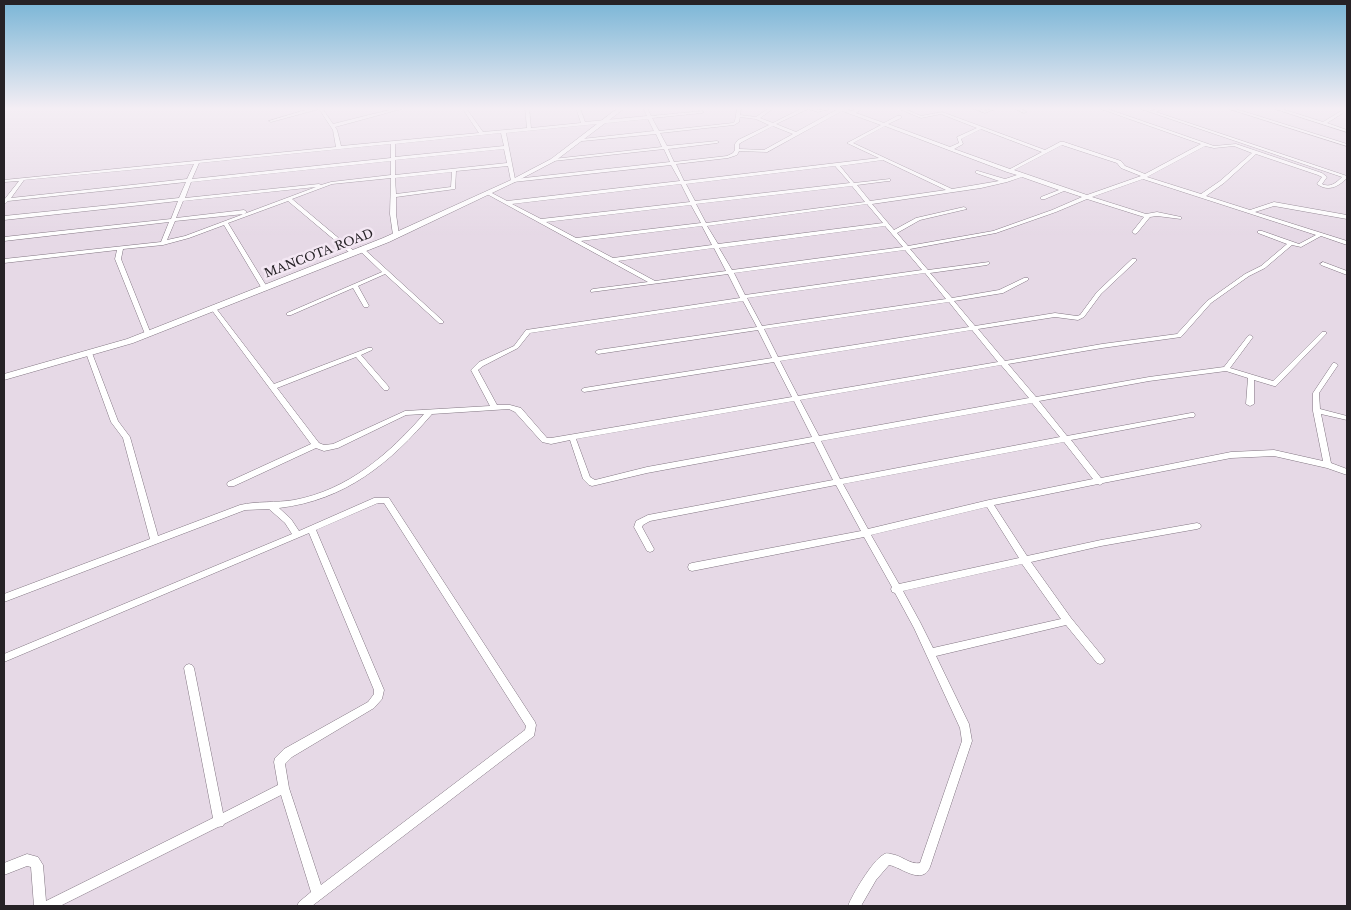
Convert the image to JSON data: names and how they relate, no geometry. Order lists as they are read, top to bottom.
{
  "streets": {
    "main road": ["MANCOTA ROAD"]
  }
}
